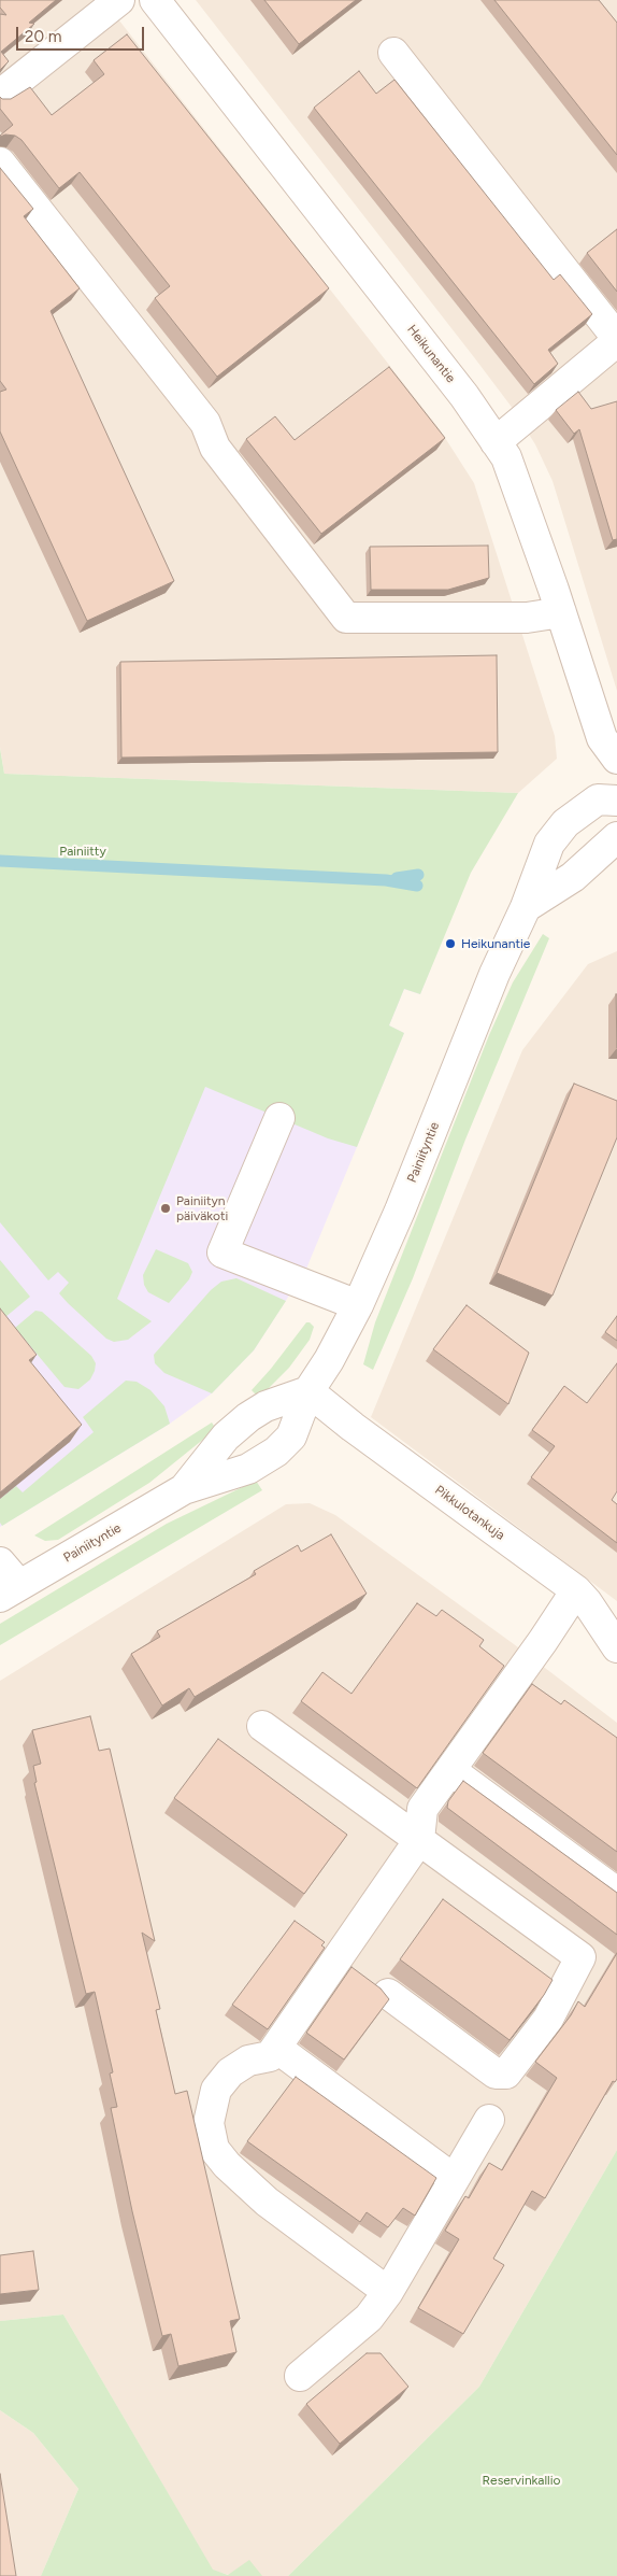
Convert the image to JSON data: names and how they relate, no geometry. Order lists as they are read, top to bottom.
{
  "streets": {
    "street": ["Heikunantie", "Painiityntie", "Pikkulotankuja"]
  },
  "crossings": [
    ["Painiityntie", "Pikkulotankuja"]
  ],
  "parks": ["Painiitty", "Reservinkallio"],
  "places": ["Heikunantie", "Painiityn päiväkoti"],
  "scale_bar": "20 m"
}
